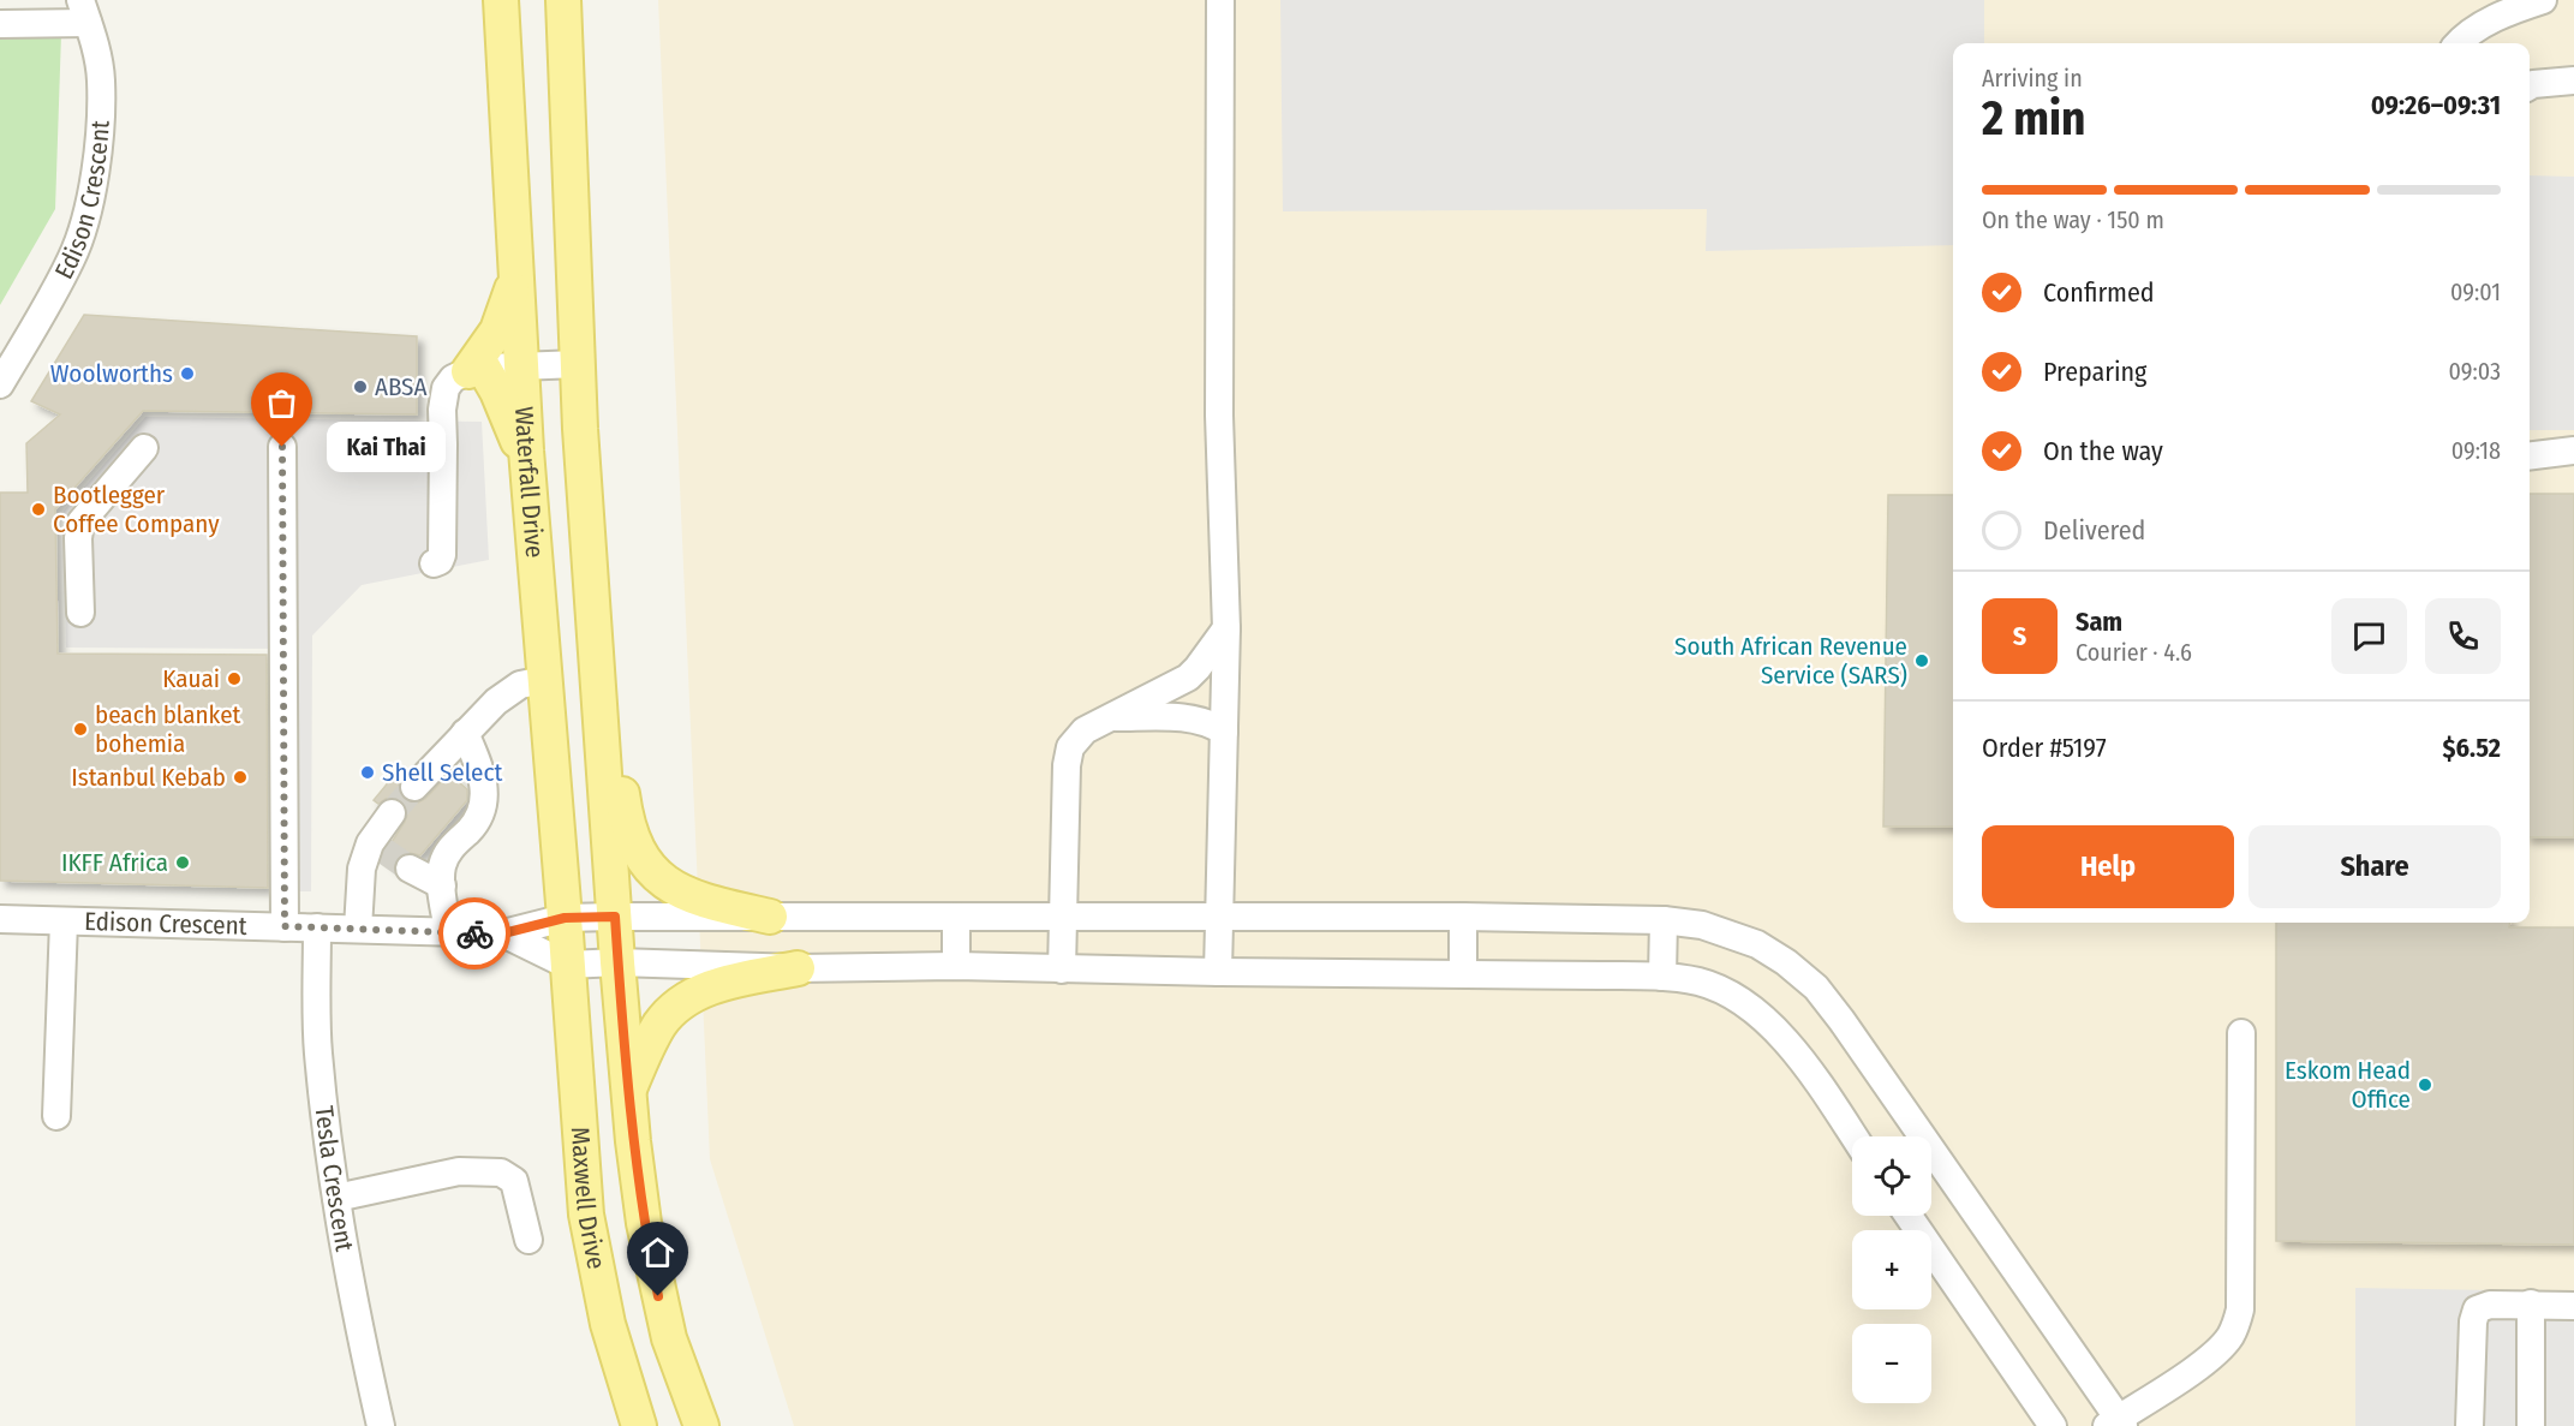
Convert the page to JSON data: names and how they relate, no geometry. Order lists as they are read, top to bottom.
{
  "streets": {
    "main road": ["Waterfall Drive", "Maxwell Drive"],
    "street": ["Edison Crescent", "Tesla Crescent"]
  },
  "crossings": [
    ["Edison Crescent", "Waterfall Drive"],
    ["Edison Crescent", "Tesla Crescent"],
    ["Edison Crescent", "Maxwell Drive"],
    ["Waterfall Drive", "Maxwell Drive"]
  ],
  "places": [
    "Woolworths",
    "ABSA",
    "Kai Thai",
    "Bootlegger Coffee Company",
    "South African Revenue Service (SARS)",
    "Kauai",
    "beach blanket bohemia",
    "Shell Select",
    "Istanbul Kebab",
    "IKFF Africa",
    "Eskom Head Office"
  ],
  "page": {
    "heading": ["2 min", "Arriving in", "09:26–09:31"],
    "panel": [
      "Sam",
      "Courier · 4.6",
      "Order #5197",
      "$6.52"
    ],
    "bar": "On the way · 150 m",
    "list": [
      ["Confirmed", "09:01"],
      ["Preparing", "09:03"],
      ["On the way", "09:18"],
      "Delivered"
    ],
    "bubble": "Kai Thai",
    "round": "S",
    "buttons": ["Help", "Share"],
    "map_buttons": ["+", "−"]
  }
}
